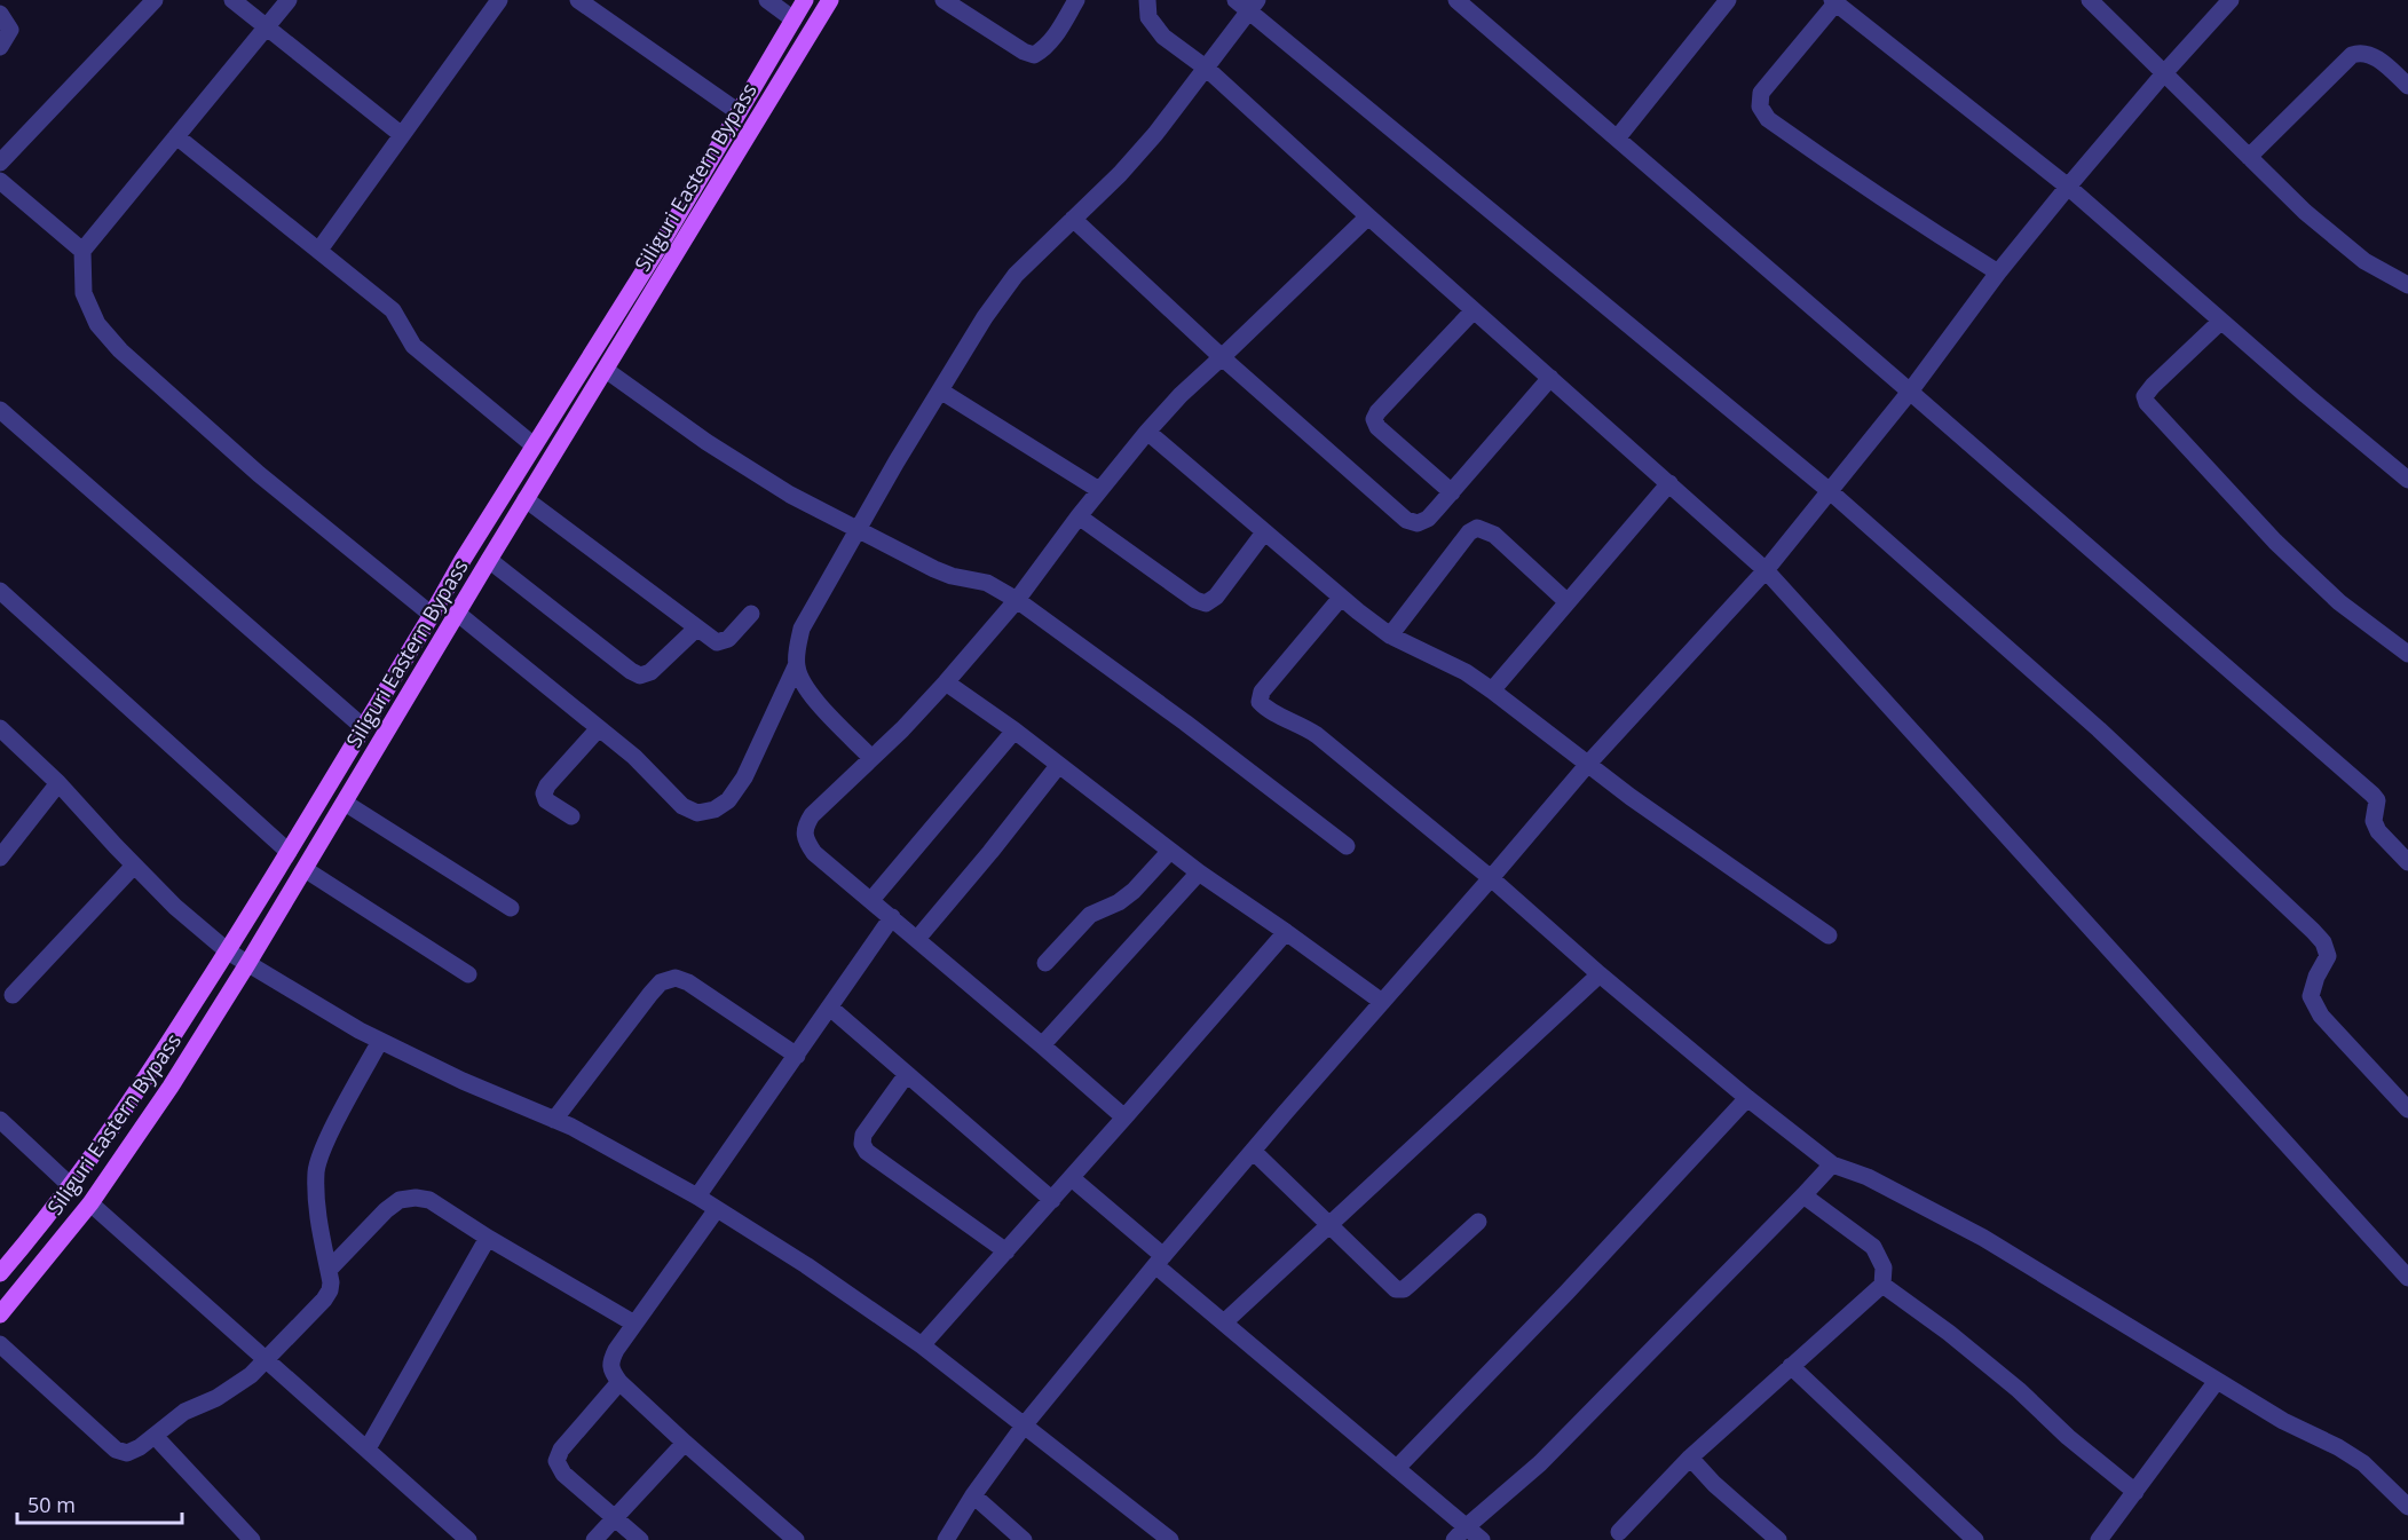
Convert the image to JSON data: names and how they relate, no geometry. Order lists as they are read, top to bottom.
{
  "streets": {
    "main road": ["Siliguri Eastern Bypass"]
  },
  "scale_bar": "50 m"
}
